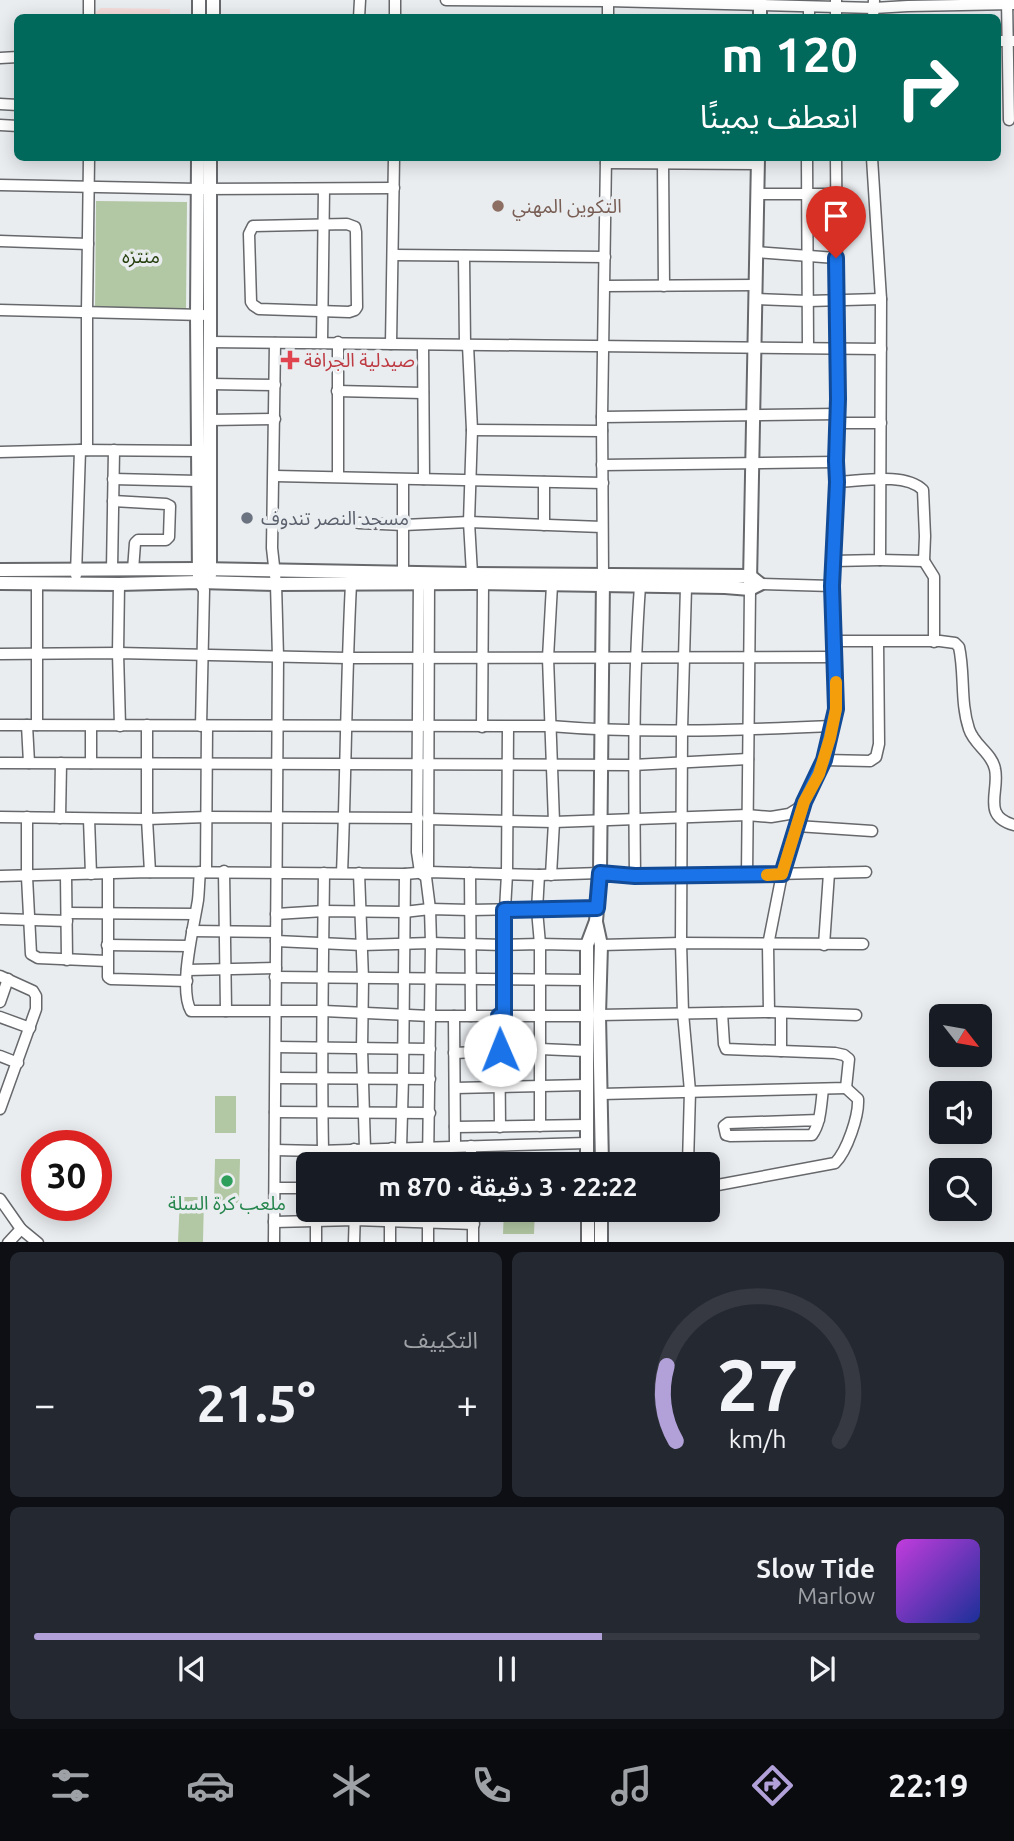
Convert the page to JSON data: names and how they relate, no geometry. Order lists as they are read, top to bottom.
{
  "parks": ["منتزه"],
  "places": {
    "other": ["التكوين المهني", "مسجد النصر تندوف", "ملعب كرة السلة"],
    "health": ["صيدلية الجرافة"]
  },
  "north": "bottom right",
  "page": {
    "turn": ["120 m", "انعطف يمينًا"],
    "limit": "30",
    "trip": "22:22 · 3 دقيقة · 870 m",
    "tile": "التكييف",
    "heat": ["−", "21.5°", "+"],
    "song": ["Slow Tide", "Marlow"],
    "tabs": "22:19",
    "gauge": ["27", "km/h"]
  }
}
